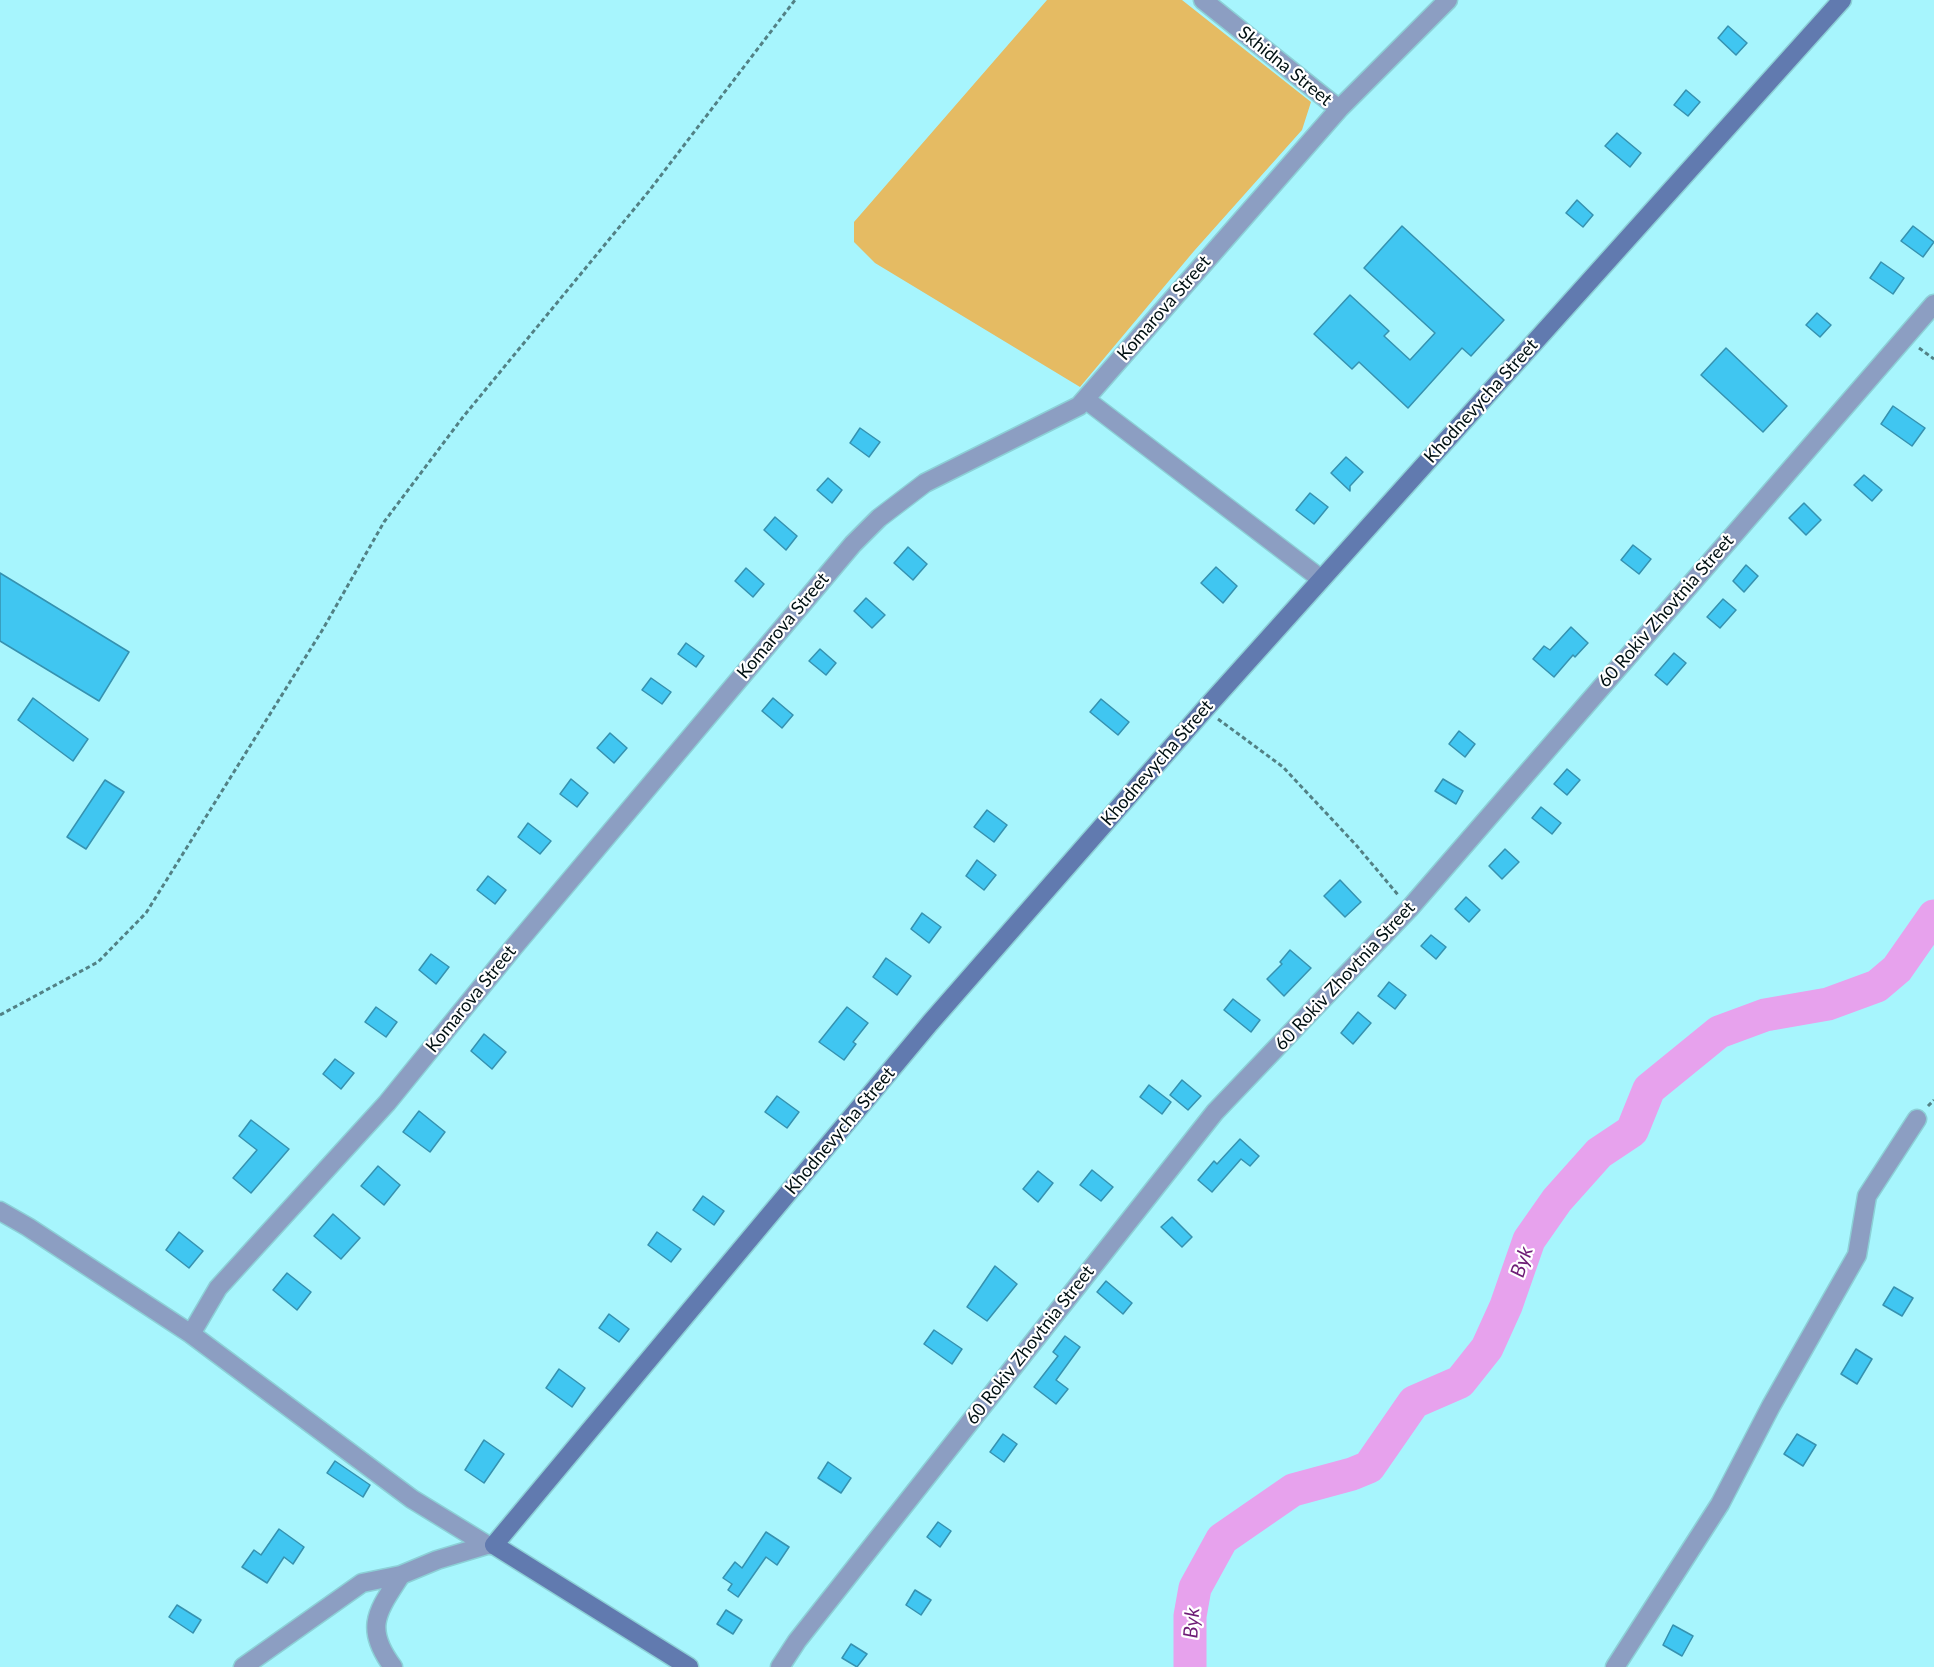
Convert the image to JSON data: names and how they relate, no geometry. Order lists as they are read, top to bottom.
{
  "streets": {
    "main road": ["Khodnevycha Street"],
    "street": ["Skhidna Street", "Komarova Street", "60 Rokiv Zhovtnia Street"]
  },
  "crossings": [
    ["Skhidna Street", "Komarova Street"]
  ],
  "water": ["Byk"]
}
